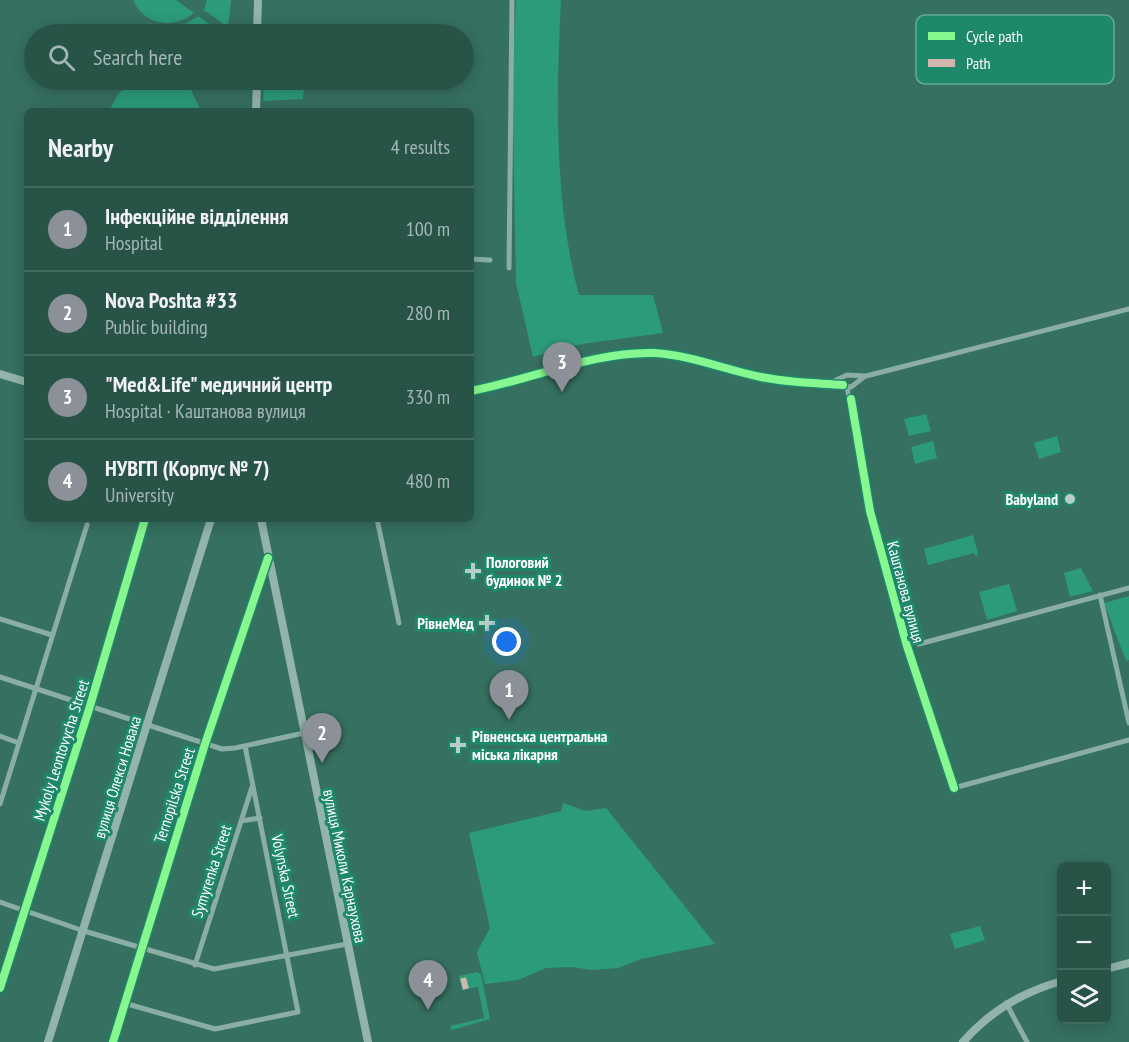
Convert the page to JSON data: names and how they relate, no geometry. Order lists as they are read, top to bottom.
{
  "streets": {
    "main road": ["вулиця Олекси Новака", "вулиця Миколи Карнаухова"],
    "street": [
      "Каштанова вулиця",
      "Mykoly Leontovycha Street",
      "Ternopilska Street",
      "Symyrenka Street",
      "Volynska Street"
    ]
  },
  "crossings": [
    ["Ternopilska Street", "вулиця Миколи Карнаухова"],
    ["Ternopilska Street", "Volynska Street"],
    ["Symyrenka Street", "Volynska Street"]
  ],
  "places": {
    "other": ["Babyland"],
    "health": ["Пологовий будинок № 2", "РівнеМед", "Рівненська центральна міська лікарня"]
  },
  "legend": ["Cycle path", "Path"],
  "page": {
    "search": "Search here",
    "heading": ["Nearby", "4 results"],
    "list": [
      {
        "mark": "1",
        "name": "Інфекційне відділення",
        "note": "Hospital",
        "value": "100 m"
      },
      {
        "mark": "2",
        "name": "Nova Poshta #33",
        "note": "Public building",
        "value": "280 m"
      },
      {
        "mark": "3",
        "name": "\"Med&Life\" медичний центр",
        "note": "Hospital · Каштанова вулиця",
        "value": "330 m"
      },
      {
        "mark": "4",
        "name": "НУВГП (Корпус № 7)",
        "note": "University",
        "value": "480 m"
      }
    ],
    "pins": [
      "3",
      "1",
      "2",
      "4"
    ],
    "map_buttons": ["+", "−"]
  }
}
